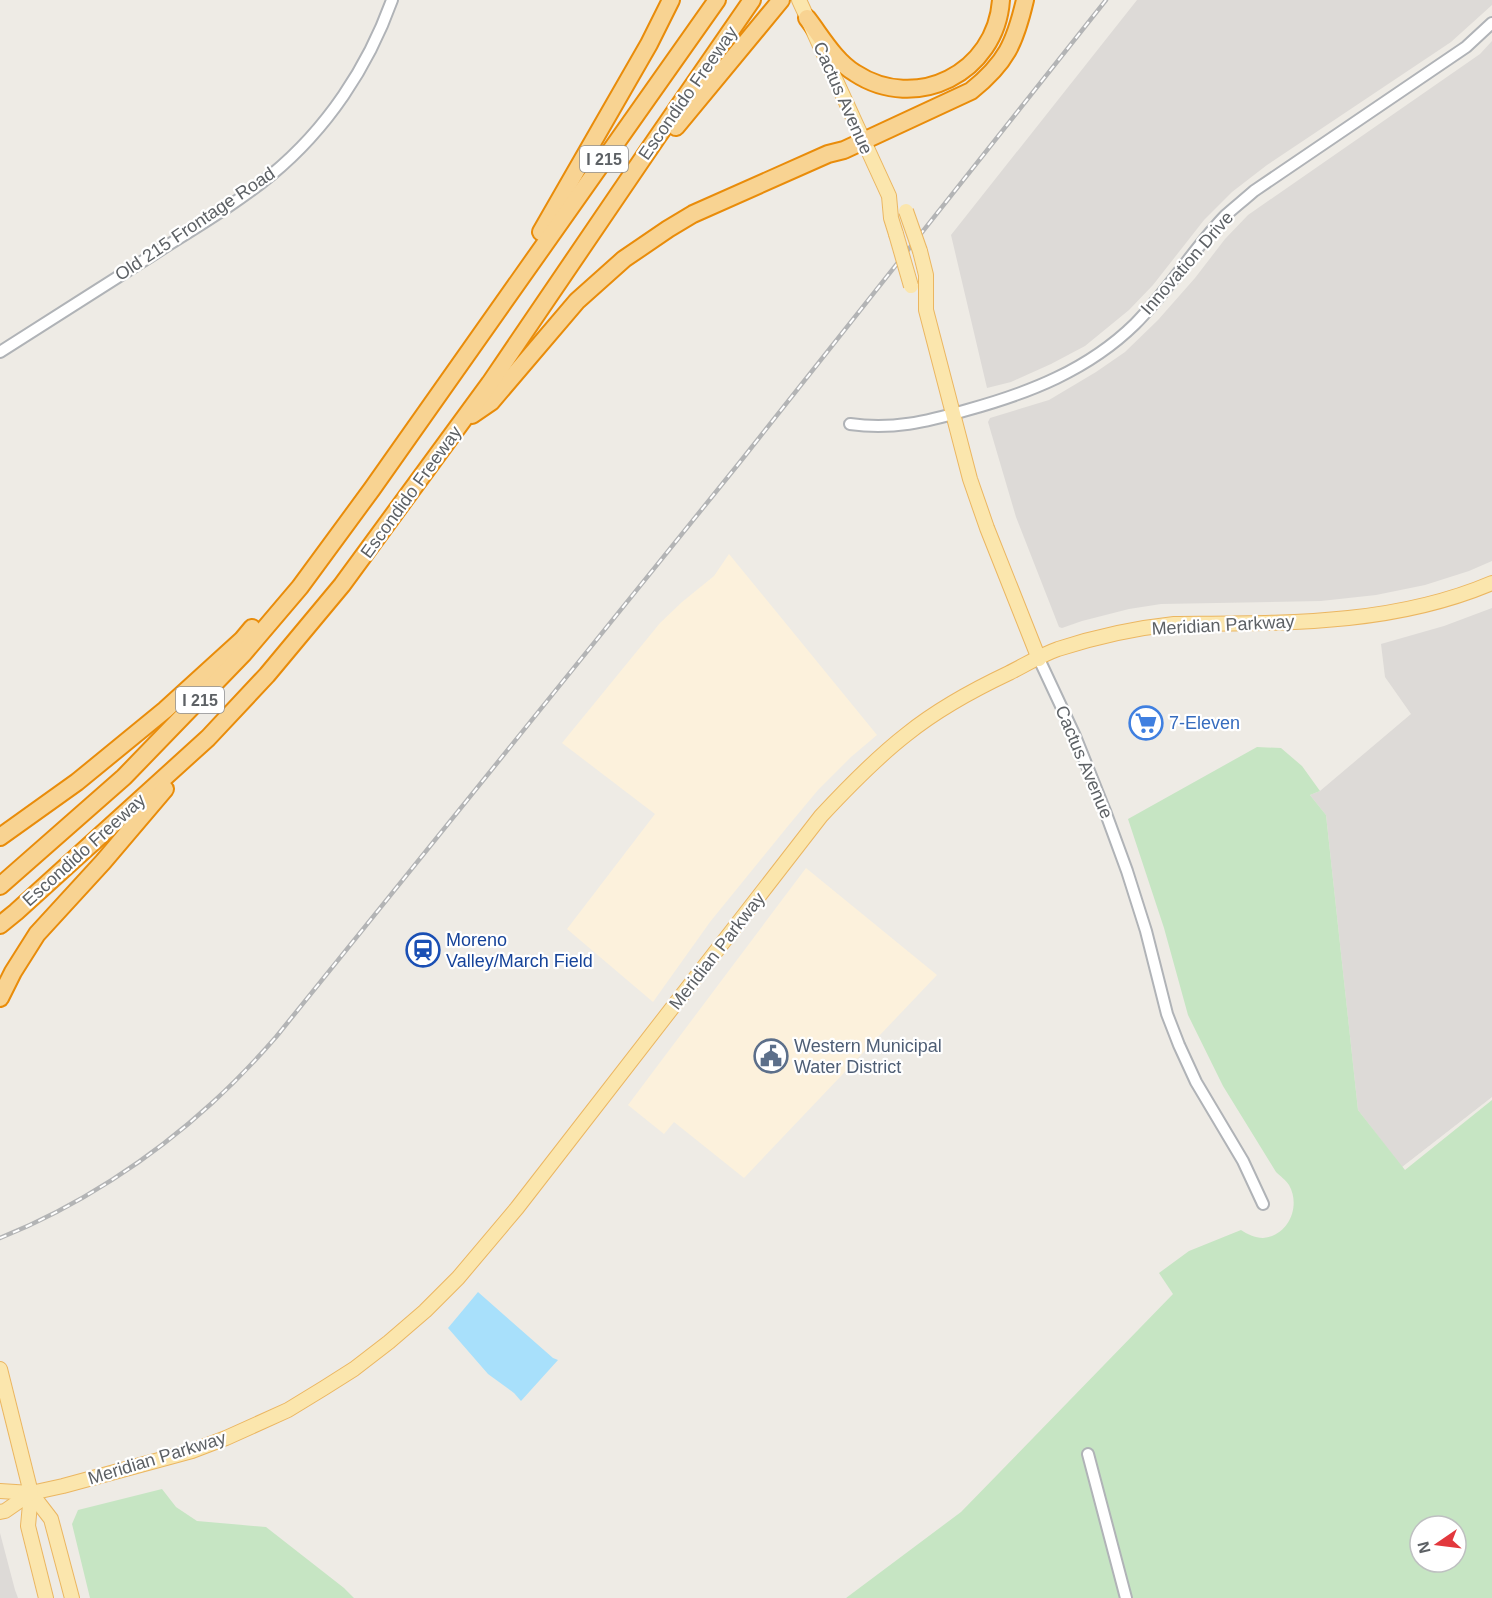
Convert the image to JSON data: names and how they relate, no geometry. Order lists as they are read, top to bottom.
{
  "streets": {
    "highway": ["Escondido Freeway", "I 215"],
    "main road": ["Cactus Avenue", "Meridian Parkway"],
    "street": ["Old 215 Frontage Road", "Innovation Drive"]
  },
  "crossings": [
    ["Cactus Avenue", "Innovation Drive"],
    ["Cactus Avenue", "Meridian Parkway"]
  ],
  "places": {
    "supermarket": ["7-Eleven"],
    "station": ["Moreno Valley/March Field"],
    "public building": ["Western Municipal Water District"]
  },
  "north": "left"
}
